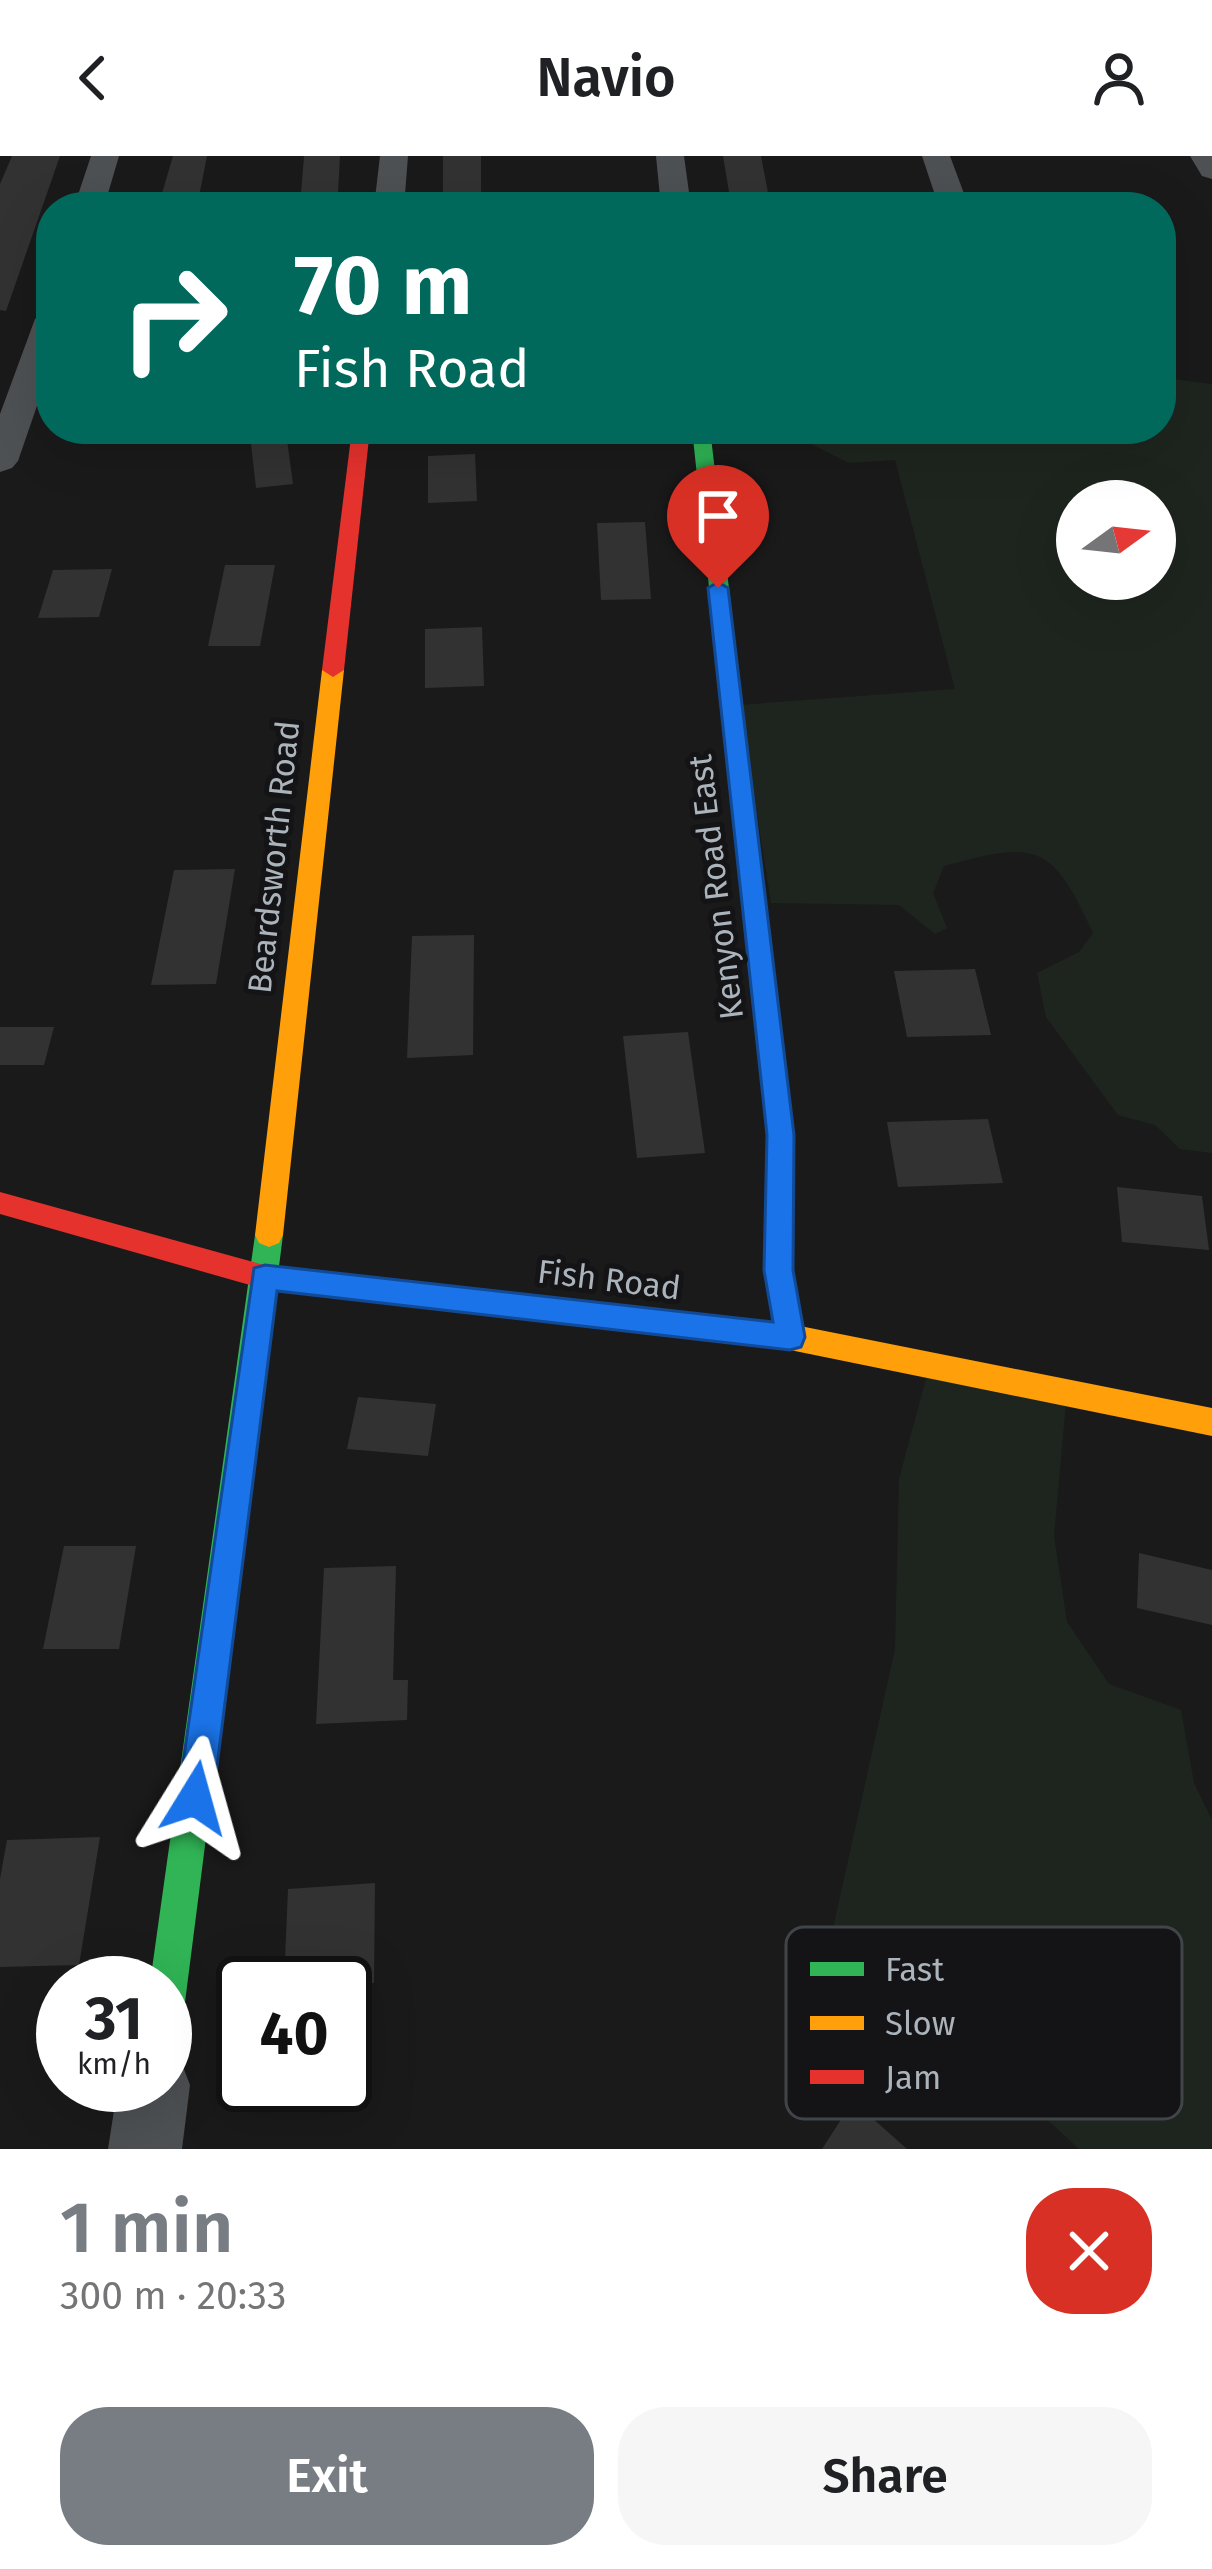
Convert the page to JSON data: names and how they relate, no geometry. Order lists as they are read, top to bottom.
{
  "streets": {
    "street": ["Beardsworth Road", "Kenyon Road East", "Fish Road"]
  },
  "crossings": [
    ["Beardsworth Road", "Fish Road"],
    ["Kenyon Road East", "Fish Road"]
  ],
  "legend": ["Fast", "Slow", "Jam"],
  "north": "right",
  "page": {
    "header": "Navio",
    "turn": ["70 m", "Fish Road"],
    "speed": "31 km/h",
    "limit": "40",
    "heading": ["1 min", "300 m · 20:33"],
    "buttons": ["Exit", "Share"]
  }
}
